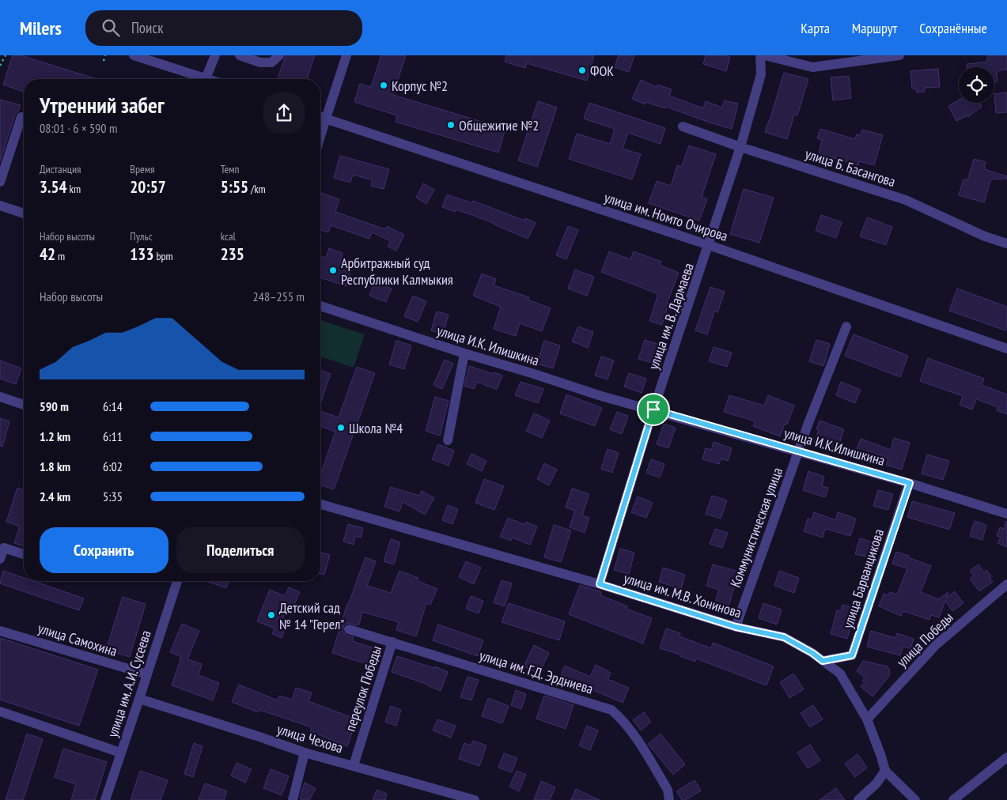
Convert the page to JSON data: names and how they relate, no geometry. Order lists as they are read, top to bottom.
{
  "streets": {
    "street": [
      "улица Б. Басангова",
      "улица им. Номто Очирова",
      "улица им. В. Дармаева",
      "улица И.К. Илишкина",
      "улица И.К.Илишкина",
      "Коммунистическая улица",
      "улица Барванцикова",
      "улица им. М.В. Хонинова",
      "улица Самохина",
      "улица Победы",
      "улица им. Г.Д. Эрдниева",
      "улица им. А.И. Сусеева",
      "переулок Победы",
      "улица Чехова"
    ]
  },
  "crossings": [
    ["улица Б. Басангова", "улица им. В. Дармаева"],
    ["улица им. Номто Очирова", "улица им. В. Дармаева"],
    ["улица им. В. Дармаева", "улица И.К. Илишкина"],
    ["улица им. В. Дармаева", "улица И.К.Илишкина"],
    ["улица им. В. Дармаева", "улица им. М.В. Хонинова"],
    ["улица И.К. Илишкина", "улица И.К.Илишкина"],
    ["улица И.К.Илишкина", "Коммунистическая улица"],
    ["улица И.К.Илишкина", "улица Барванцикова"],
    ["Коммунистическая улица", "улица им. М.В. Хонинова"],
    ["улица Барванцикова", "улица им. М.В. Хонинова"],
    ["улица им. М.В. Хонинова", "улица Победы"],
    ["улица Самохина", "улица им. А.И. Сусеева"],
    ["улица им. Г.Д. Эрдниева", "переулок Победы"],
    ["улица им. А.И. Сусеева", "улица Чехова"],
    ["переулок Победы", "улица Чехова"]
  ],
  "places": [
    "ФОК",
    "Корпус №2",
    "Общежитие №2",
    "Арбитражный суд Республики Калмыкия",
    "Школа №4",
    "Детский сад № 14 \"Герел\""
  ],
  "page": {
    "header": "Milers",
    "search": "Поиск",
    "nav": ["Карта", "Маршрут", "Сохранённые"],
    "heading": ["Утренний забег", "08:01 · 6 × 590 m"],
    "stats": [
      ["Дистанция", "3.54 km"],
      ["Время", "20:57"],
      ["Темп", "5:55 /km"],
      ["Набор высоты", "42 m"],
      ["Пульс", "133 bpm"],
      ["kcal", "235"]
    ],
    "chart": ["Набор высоты", "248–255 m"],
    "list": [
      {
        "name": "590 m",
        "note": "6:14"
      },
      {
        "name": "1.2 km",
        "note": "6:11"
      },
      {
        "name": "1.8 km",
        "note": "6:02"
      },
      {
        "name": "2.4 km",
        "note": "5:35"
      }
    ],
    "buttons": ["Сохранить", "Поделиться"]
  }
}
